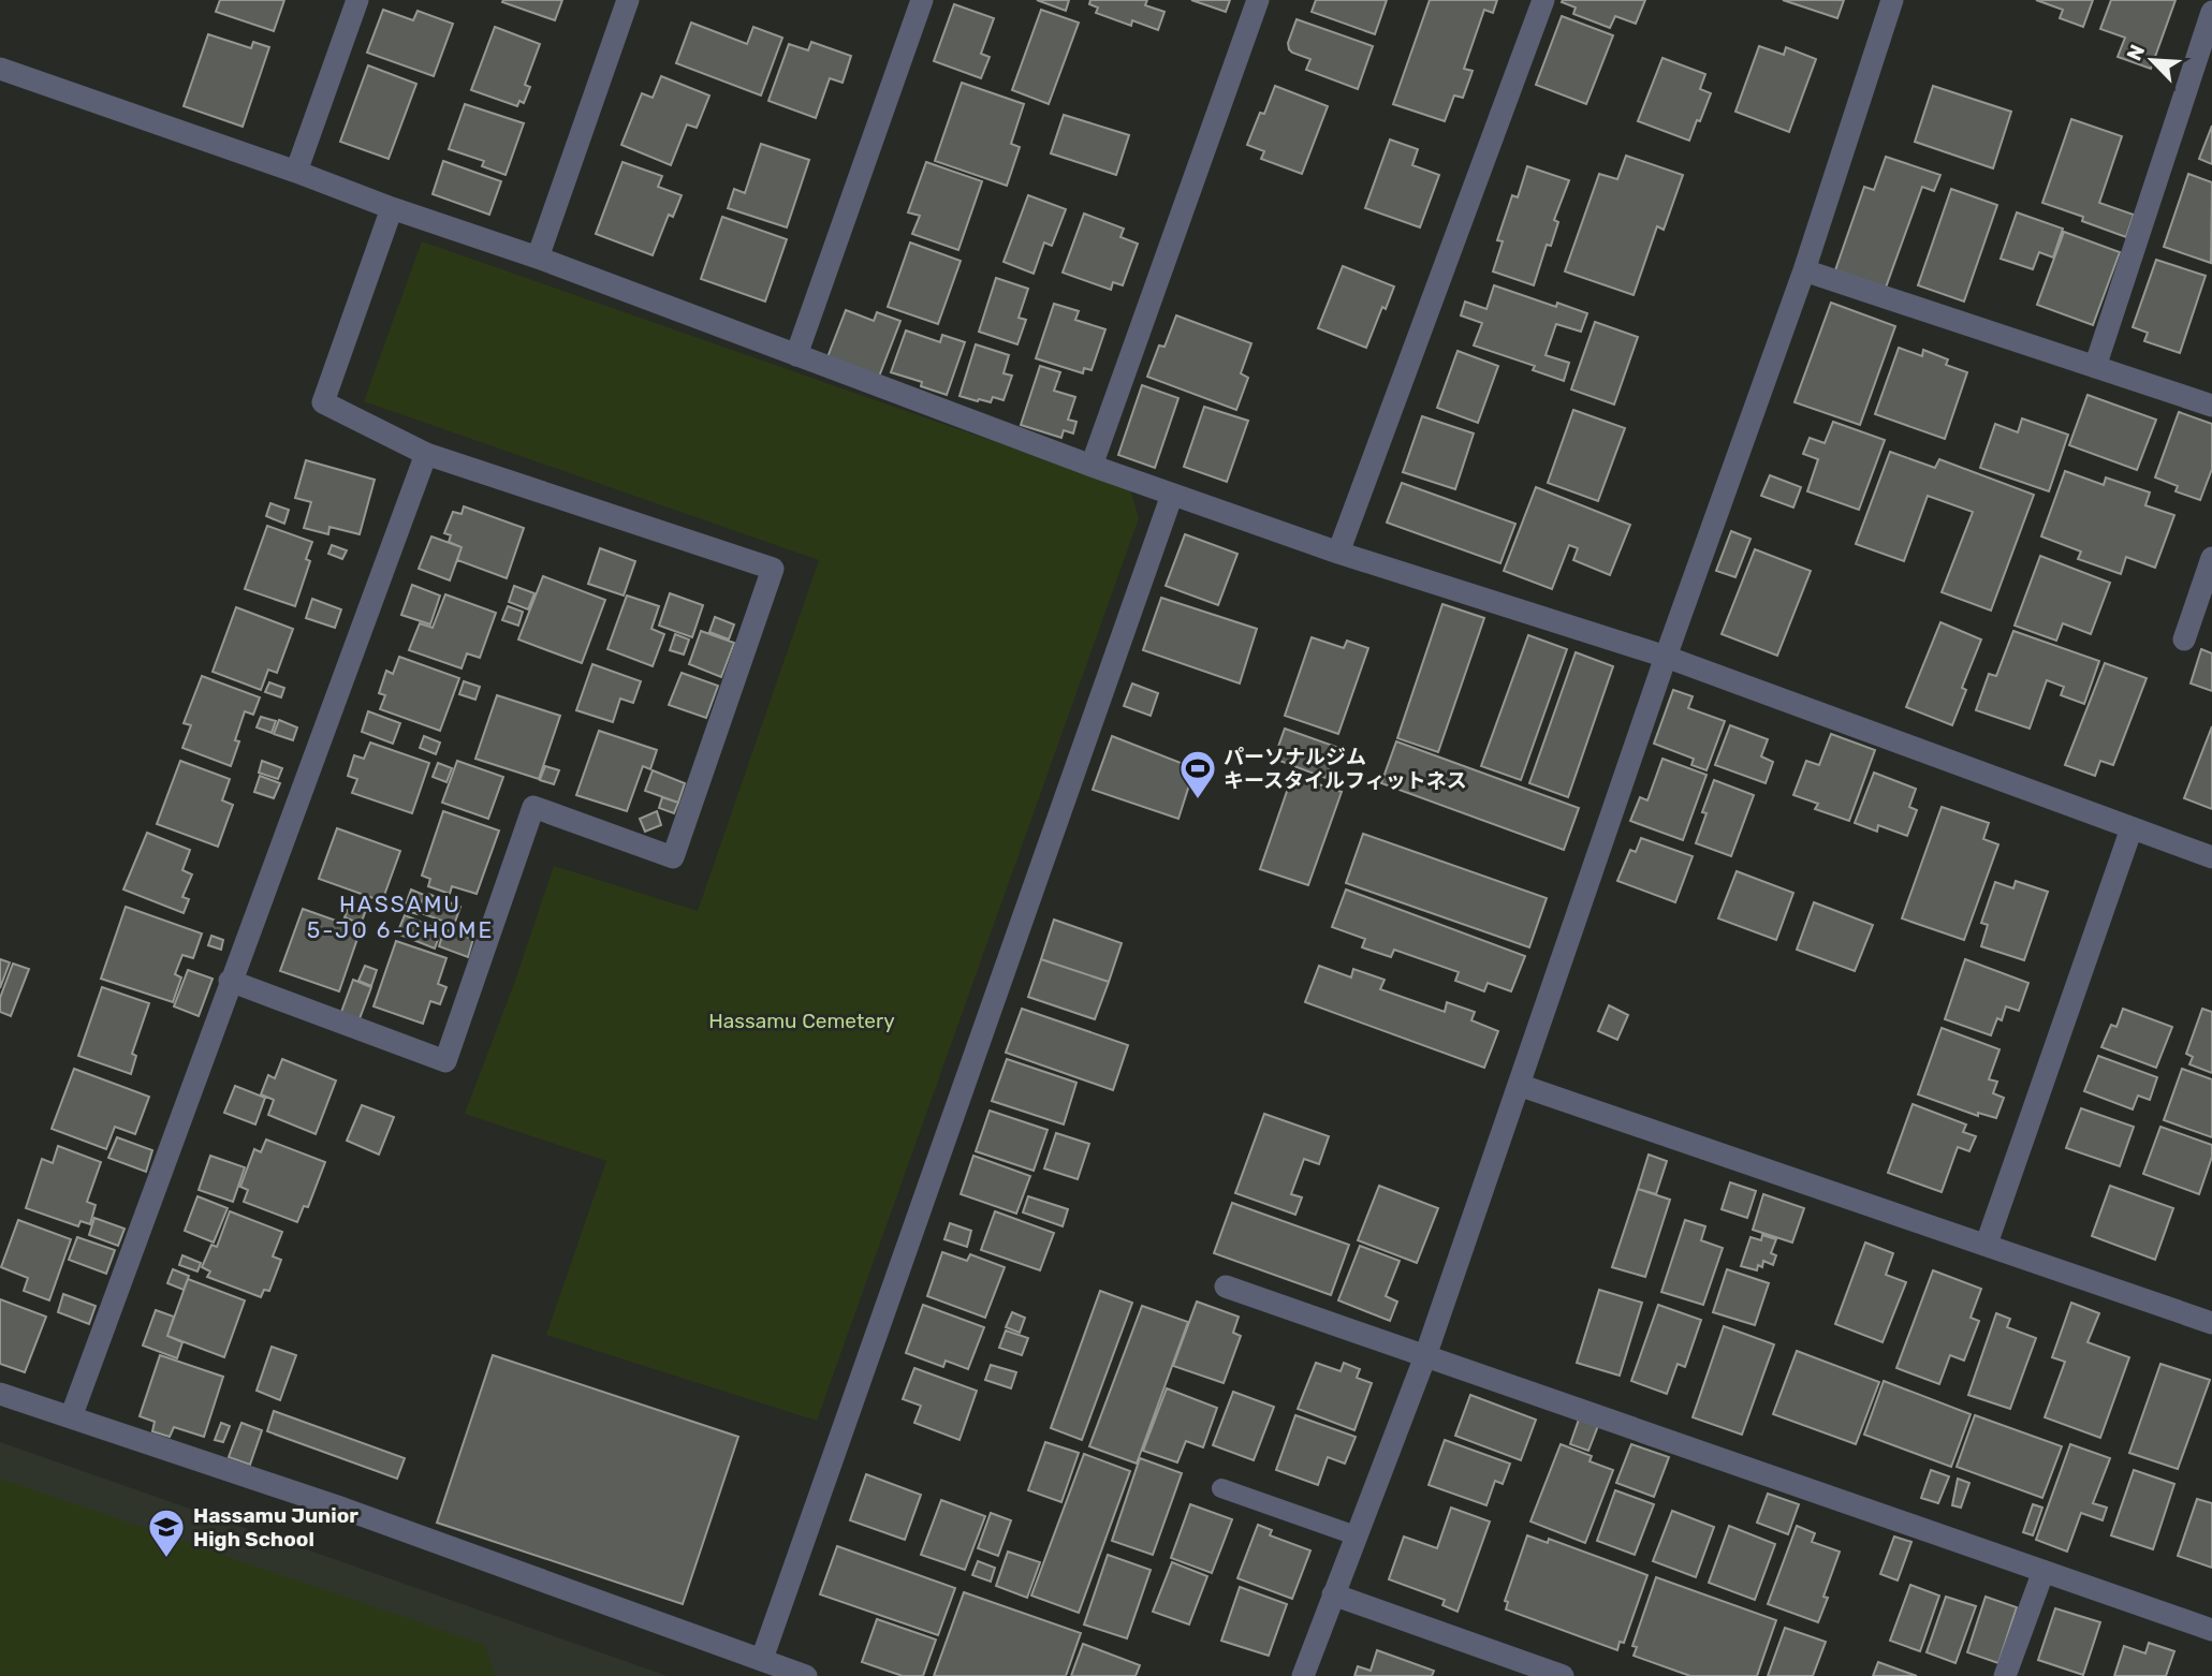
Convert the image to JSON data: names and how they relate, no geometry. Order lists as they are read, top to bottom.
{
  "districts": ["HASSAMU 5-JO 6-CHOME"],
  "parks": ["Hassamu Cemetery"],
  "places": {
    "sports": ["パーソナルジム キースタイルフィットネス"],
    "school or university": ["Hassamu Junior High School"]
  },
  "north": "top left"
}
